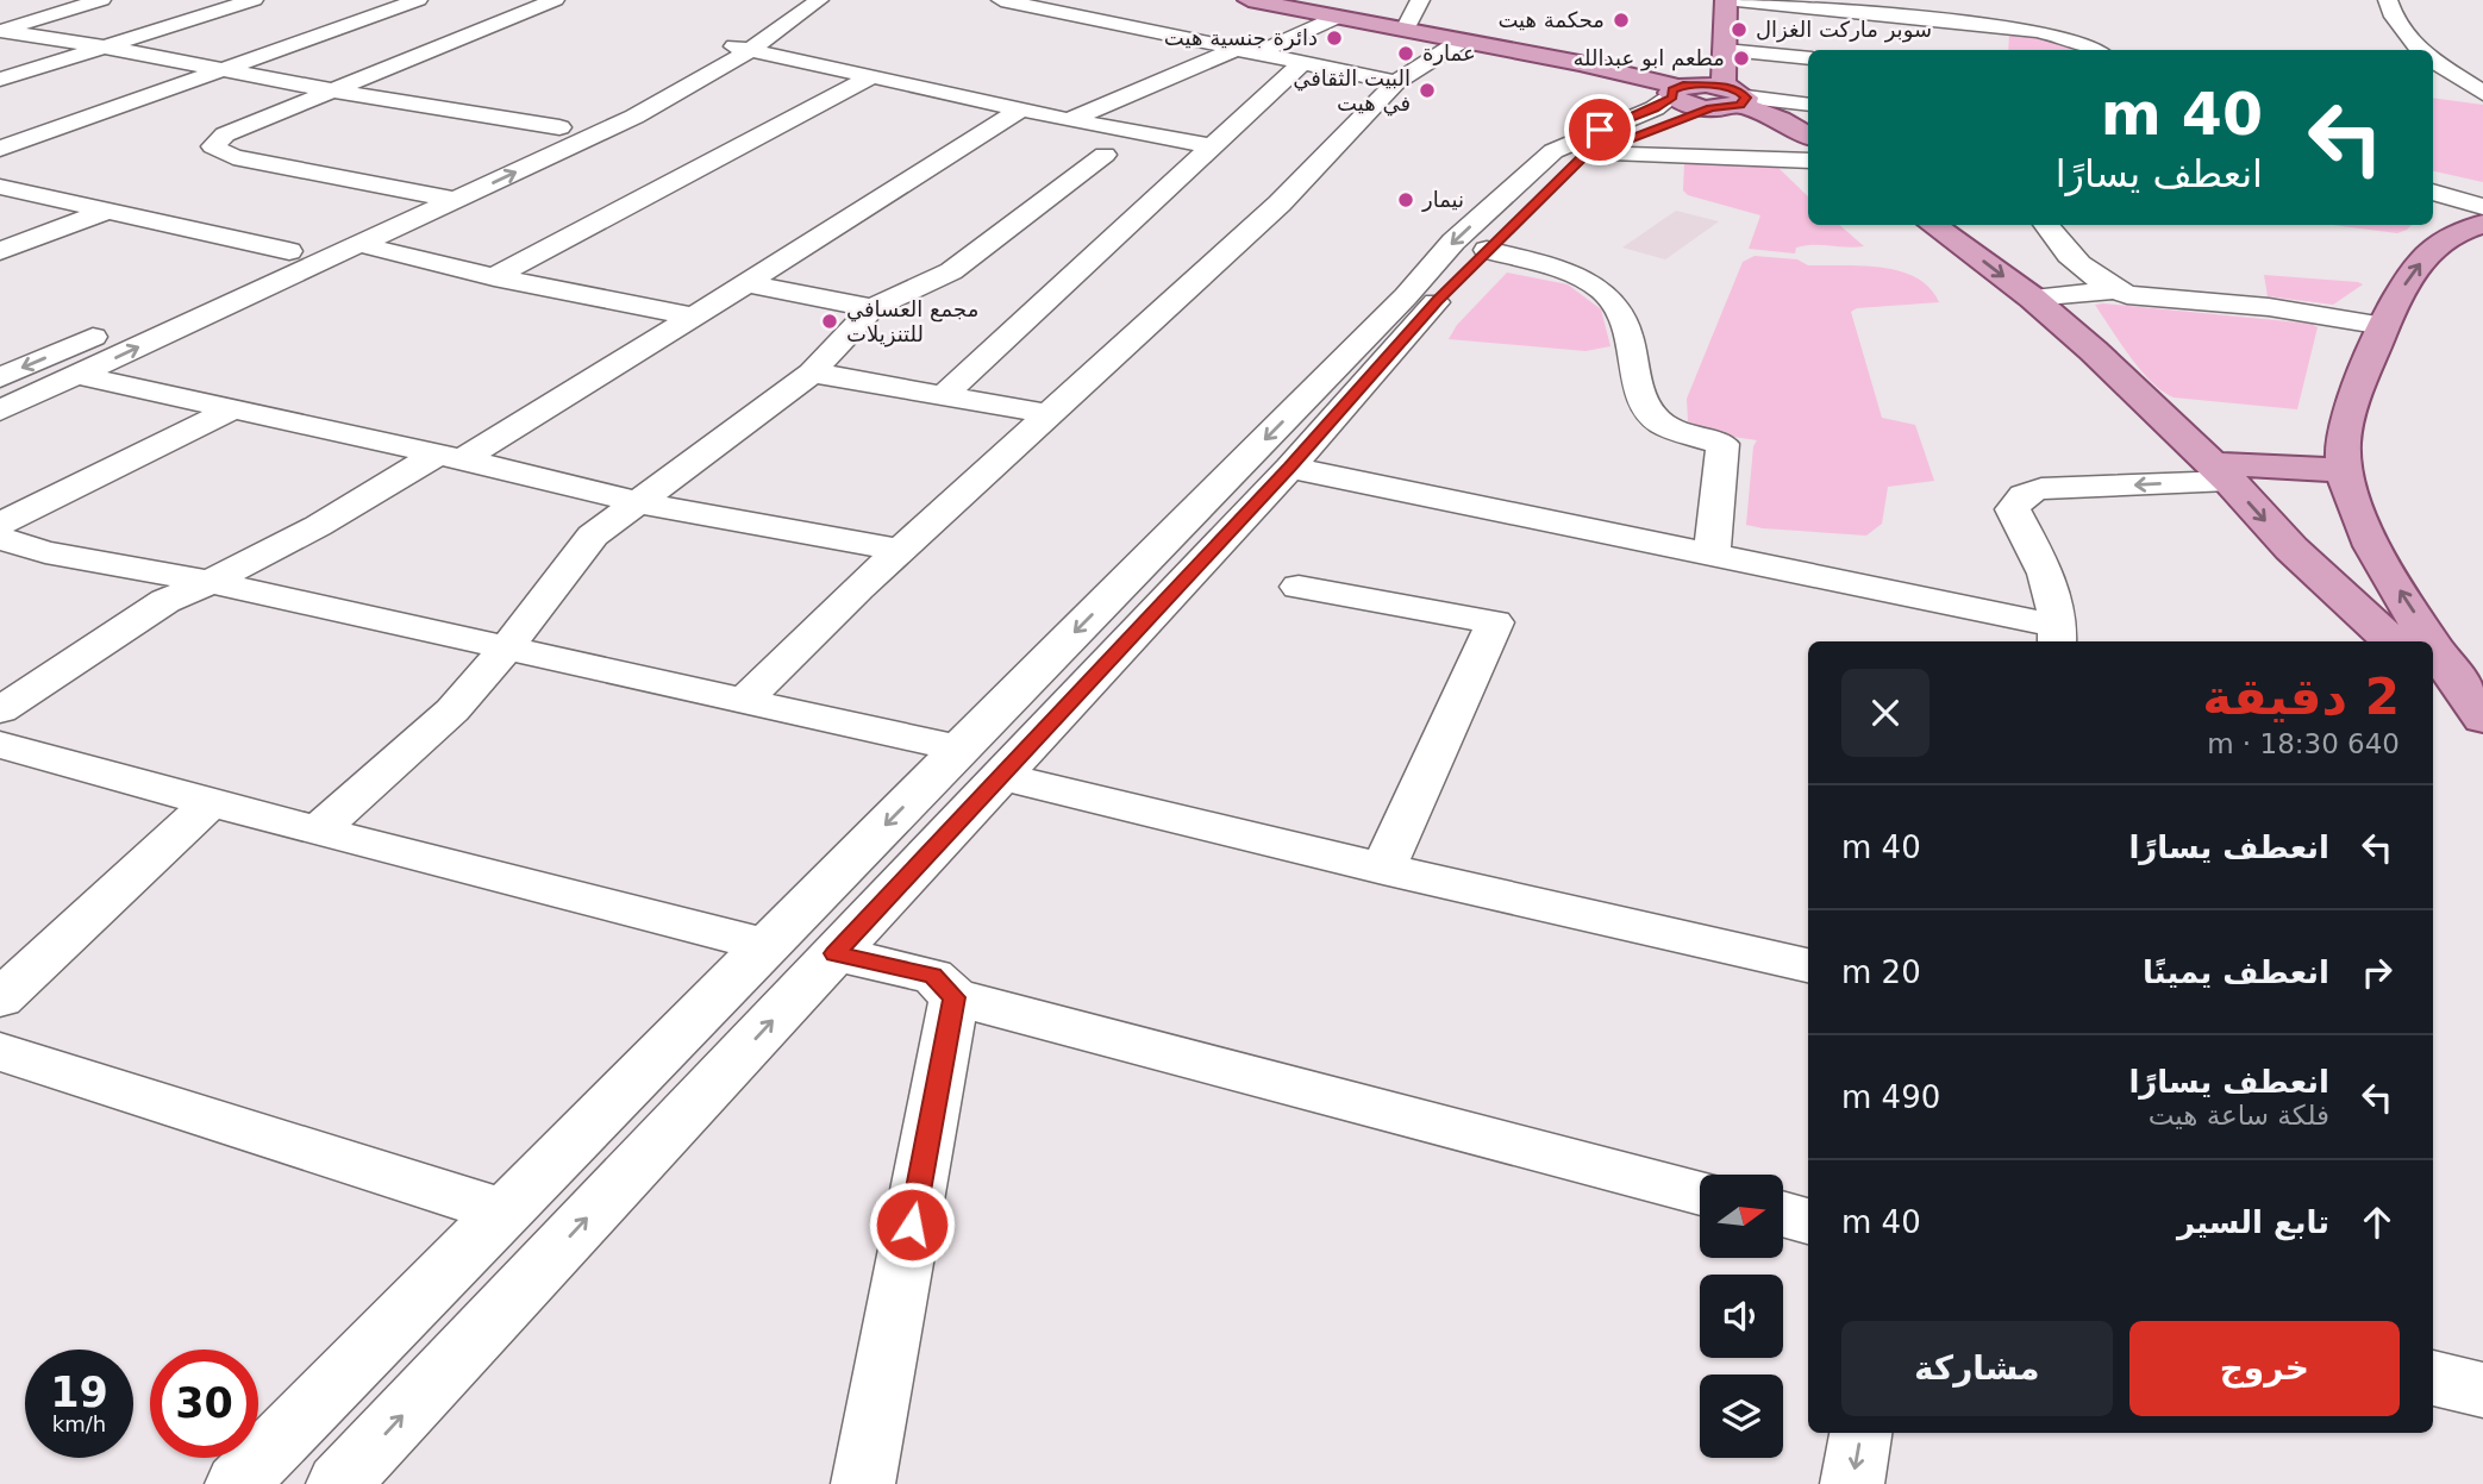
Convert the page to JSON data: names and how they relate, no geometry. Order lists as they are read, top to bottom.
{
  "places": [
    "محكمة هيت",
    "سوبر ماركت الغزال",
    "دائرة جنسية هيت",
    "عمارة",
    "مطعم ابو عبدالله",
    "البيت الثقافي في هيت",
    "نيمار",
    "مجمع العسافي للتنزيلات"
  ],
  "north": "right",
  "page": {
    "turn": ["40 m", "انعطف يسارًا"],
    "heading": ["2 دقيقة", "640 m · 18:30"],
    "list": [
      {
        "name": "انعطف يسارًا",
        "value": "40 m"
      },
      {
        "name": "انعطف يمينًا",
        "value": "20 m"
      },
      {
        "name": "انعطف يسارًا",
        "note": "فلكة ساعة هيت",
        "value": "490 m"
      },
      {
        "name": "تابع السير",
        "value": "40 m"
      }
    ],
    "buttons": ["خروج", "مشاركة"],
    "speed": "19 km/h",
    "limit": "30"
  }
}
